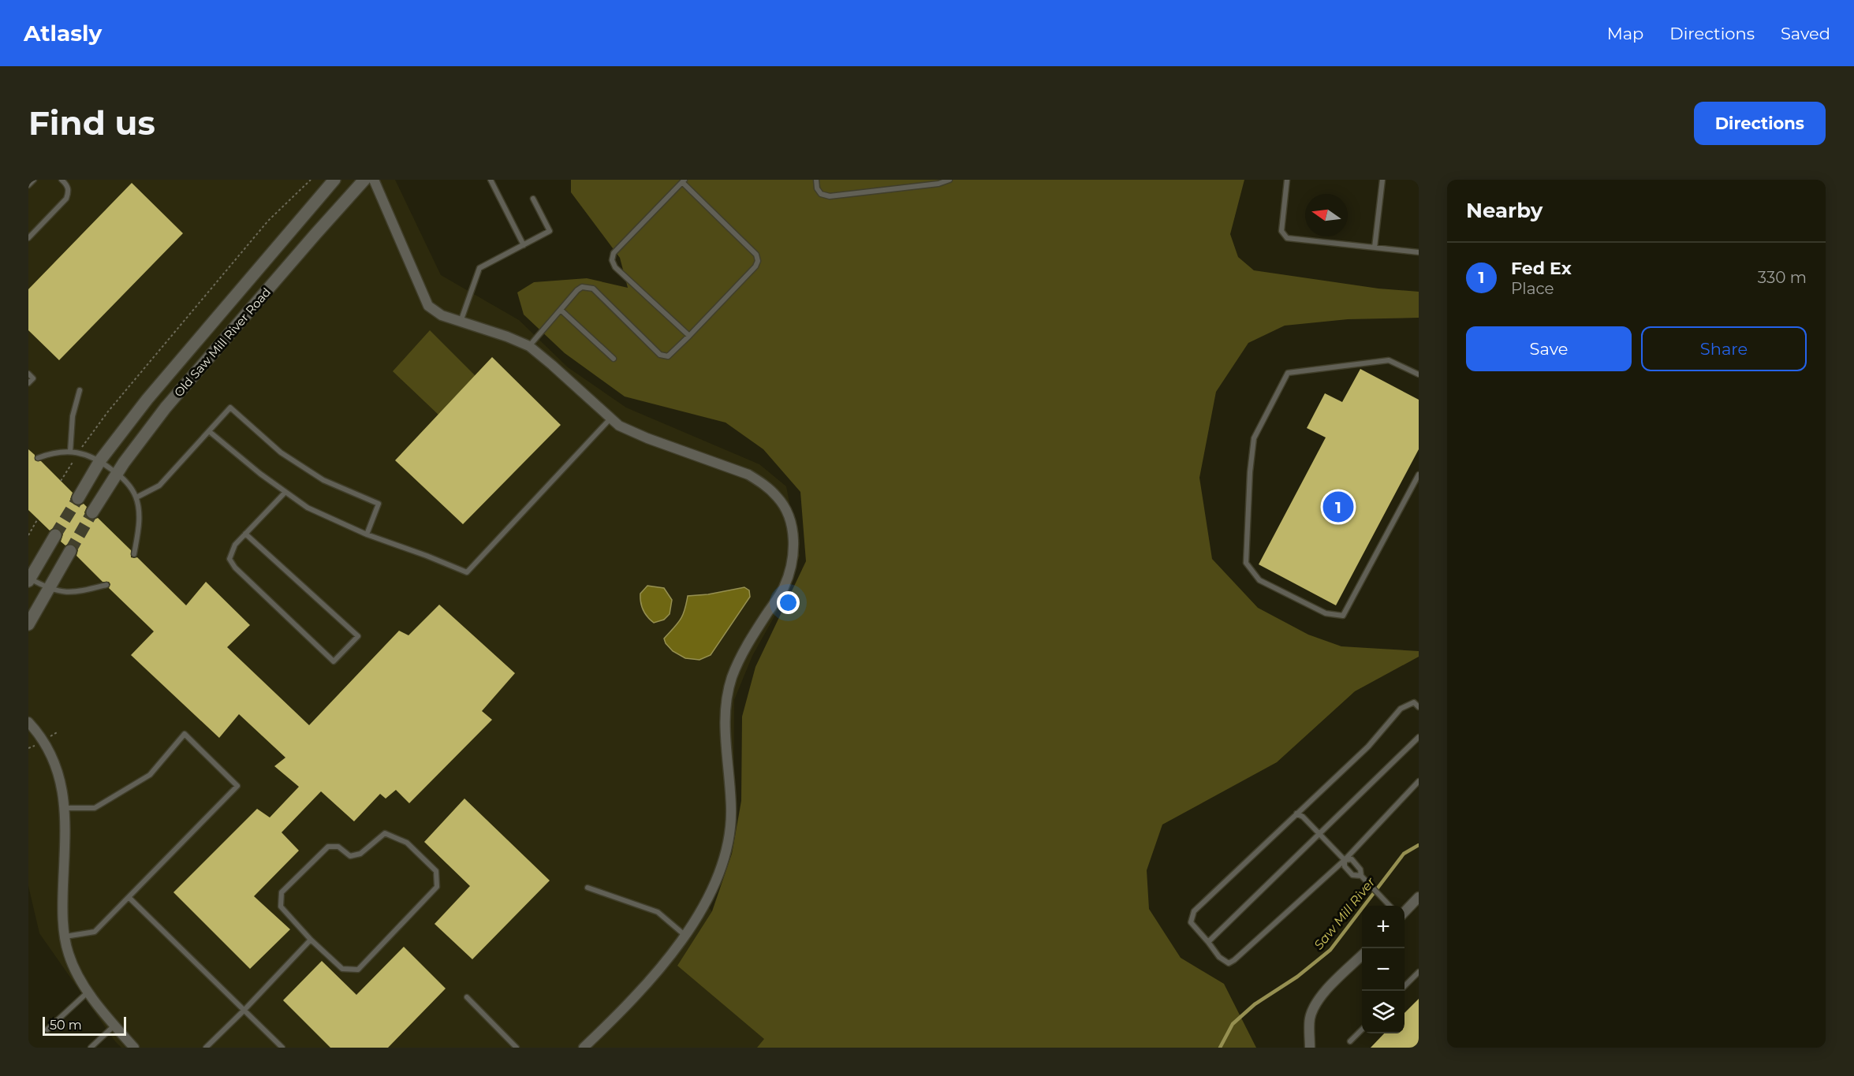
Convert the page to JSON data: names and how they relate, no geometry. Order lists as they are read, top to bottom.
{
  "streets": {
    "street": ["Old Saw Mill River Road"]
  },
  "water": ["Saw Mill River"],
  "scale_bar": "50 m",
  "north": "left",
  "page": {
    "header": "Atlasly",
    "nav": ["Map", "Directions", "Saved"],
    "buttons": [
      "Directions",
      ["Save", "Share"]
    ],
    "title": "Find us",
    "heading": "Nearby",
    "list": [
      {
        "mark": "1",
        "name": "Fed Ex",
        "note": "Place",
        "value": "330 m"
      }
    ],
    "pins": "1",
    "map_buttons": ["+", "−"],
    "scale": "50 m"
  }
}
